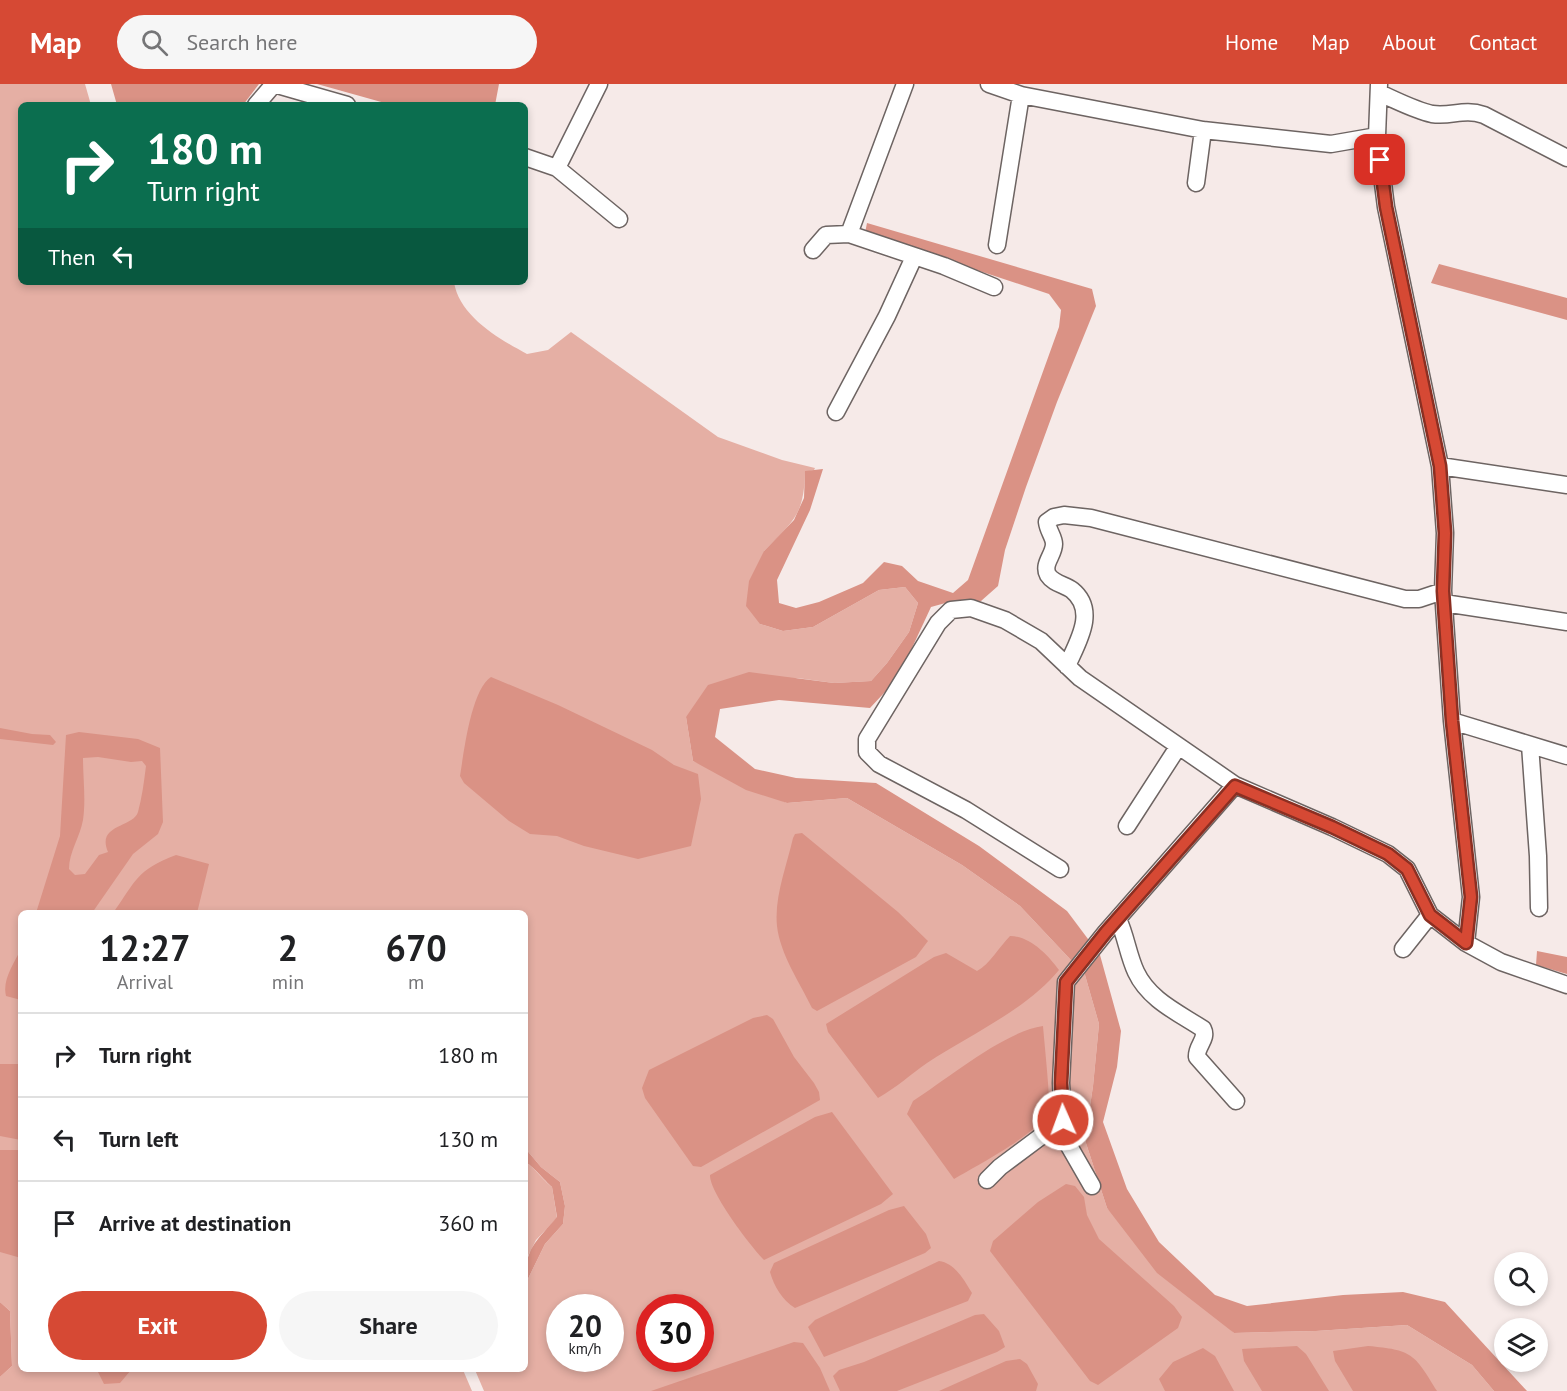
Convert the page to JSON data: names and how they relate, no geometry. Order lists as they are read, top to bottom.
{
  "page": {
    "header": "Map",
    "search": "Search here",
    "nav": [
      "Home",
      "Map",
      "About",
      "Contact"
    ],
    "turn": ["180 m", "Turn right"],
    "then": "Then",
    "eta": [
      "12:27",
      "Arrival",
      "2",
      "min",
      "670",
      "m"
    ],
    "list": [
      {
        "name": "Turn right",
        "value": "180 m"
      },
      {
        "name": "Turn left",
        "value": "130 m"
      },
      {
        "name": "Arrive at destination",
        "value": "360 m"
      }
    ],
    "buttons": ["Exit", "Share"],
    "speed": "20 km/h",
    "limit": "30"
  }
}
